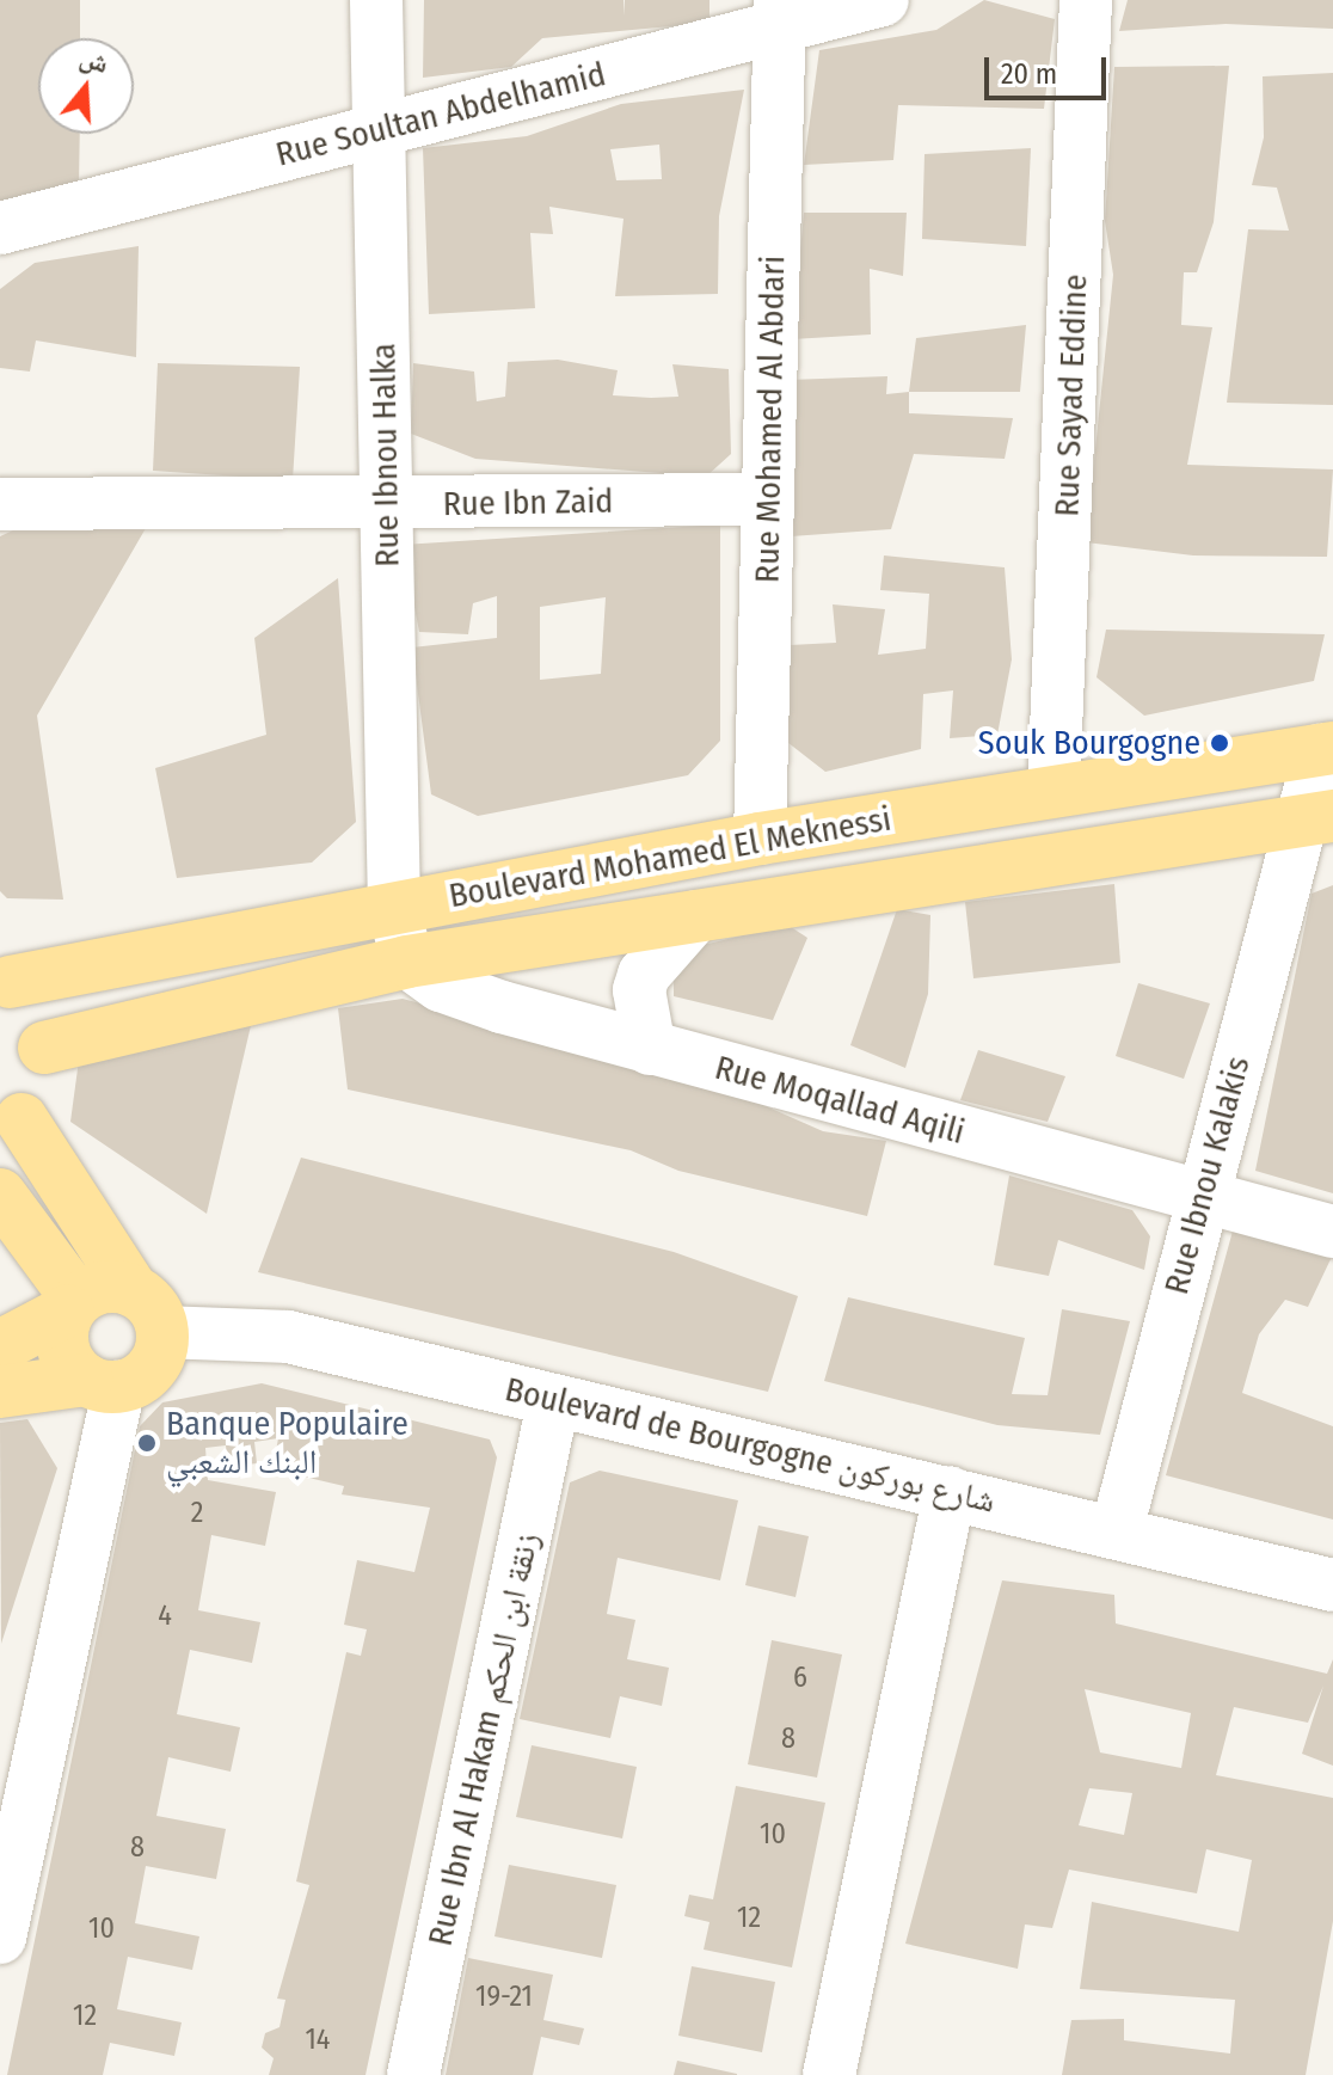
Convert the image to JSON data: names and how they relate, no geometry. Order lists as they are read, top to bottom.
{
  "streets": {
    "main road": ["Boulevard Mohamed El Meknessi"],
    "street": [
      "Rue Soultan Abdelhamid",
      "Rue Sayad Eddine",
      "Rue Mohamed Al Abdari",
      "Rue Ibnou Halka",
      "Rue Ibn Zaid",
      "Rue Moqallad Aqili",
      "Rue Ibnou Kalakis",
      "Boulevard de Bourgogne شارع بوركون",
      "Rue Ibn Al Hakam زنقة ابن الحكم"
    ]
  },
  "crossings": [
    ["Rue Soultan Abdelhamid", "Rue Mohamed Al Abdari"],
    ["Rue Soultan Abdelhamid", "Rue Ibnou Halka"],
    ["Rue Sayad Eddine", "Boulevard Mohamed El Meknessi"],
    ["Rue Mohamed Al Abdari", "Rue Ibn Zaid"],
    ["Rue Mohamed Al Abdari", "Boulevard Mohamed El Meknessi"],
    ["Rue Ibnou Halka", "Rue Ibn Zaid"],
    ["Rue Ibnou Halka", "Boulevard Mohamed El Meknessi"],
    ["Boulevard Mohamed El Meknessi", "Rue Moqallad Aqili"],
    ["Boulevard Mohamed El Meknessi", "Rue Ibnou Kalakis"],
    ["Rue Moqallad Aqili", "Rue Ibnou Kalakis"],
    ["Rue Ibnou Kalakis", "Boulevard de Bourgogne شارع بوركون"],
    ["Boulevard de Bourgogne شارع بوركون", "Rue Ibn Al Hakam زنقة ابن الحكم"]
  ],
  "places": ["Souk Bourgogne", "Banque Populaire البنك الشعبي"],
  "house_numbers": [
    "2",
    "4",
    "6",
    "8",
    "10",
    "8",
    "12",
    "10",
    "19-21",
    "12",
    "14"
  ],
  "scale_bar": "20 m",
  "north": "top"
}
